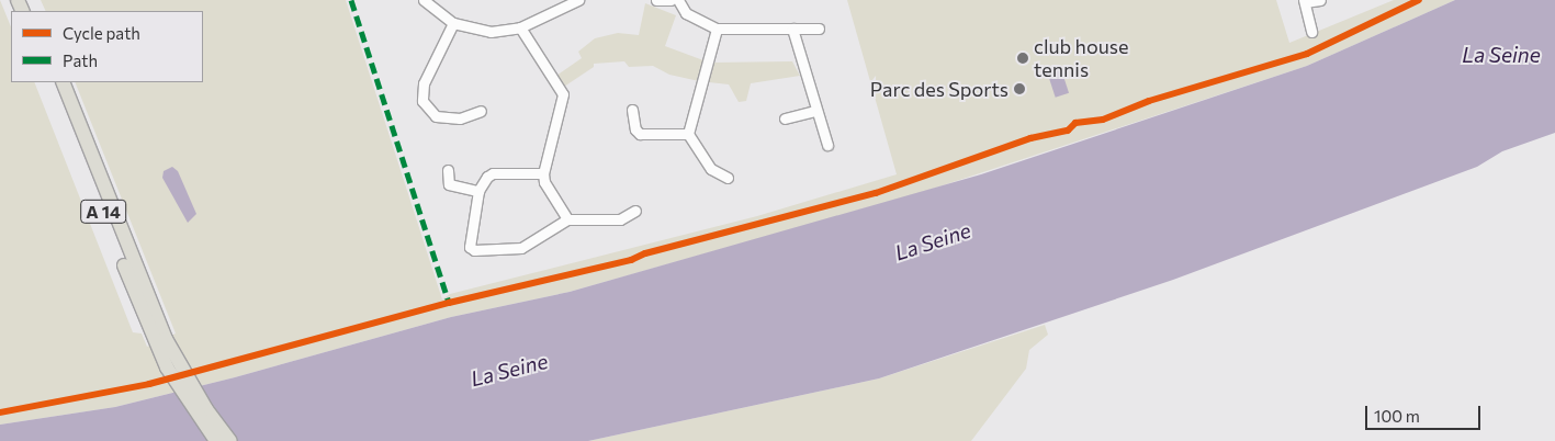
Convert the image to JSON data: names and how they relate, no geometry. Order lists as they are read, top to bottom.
{
  "streets": {
    "highway": ["A 14"]
  },
  "water": ["La Seine"],
  "places": ["club house tennis", "Parc des Sports"],
  "legend": ["Cycle path", "Path"],
  "scale_bar": "100 m"
}
